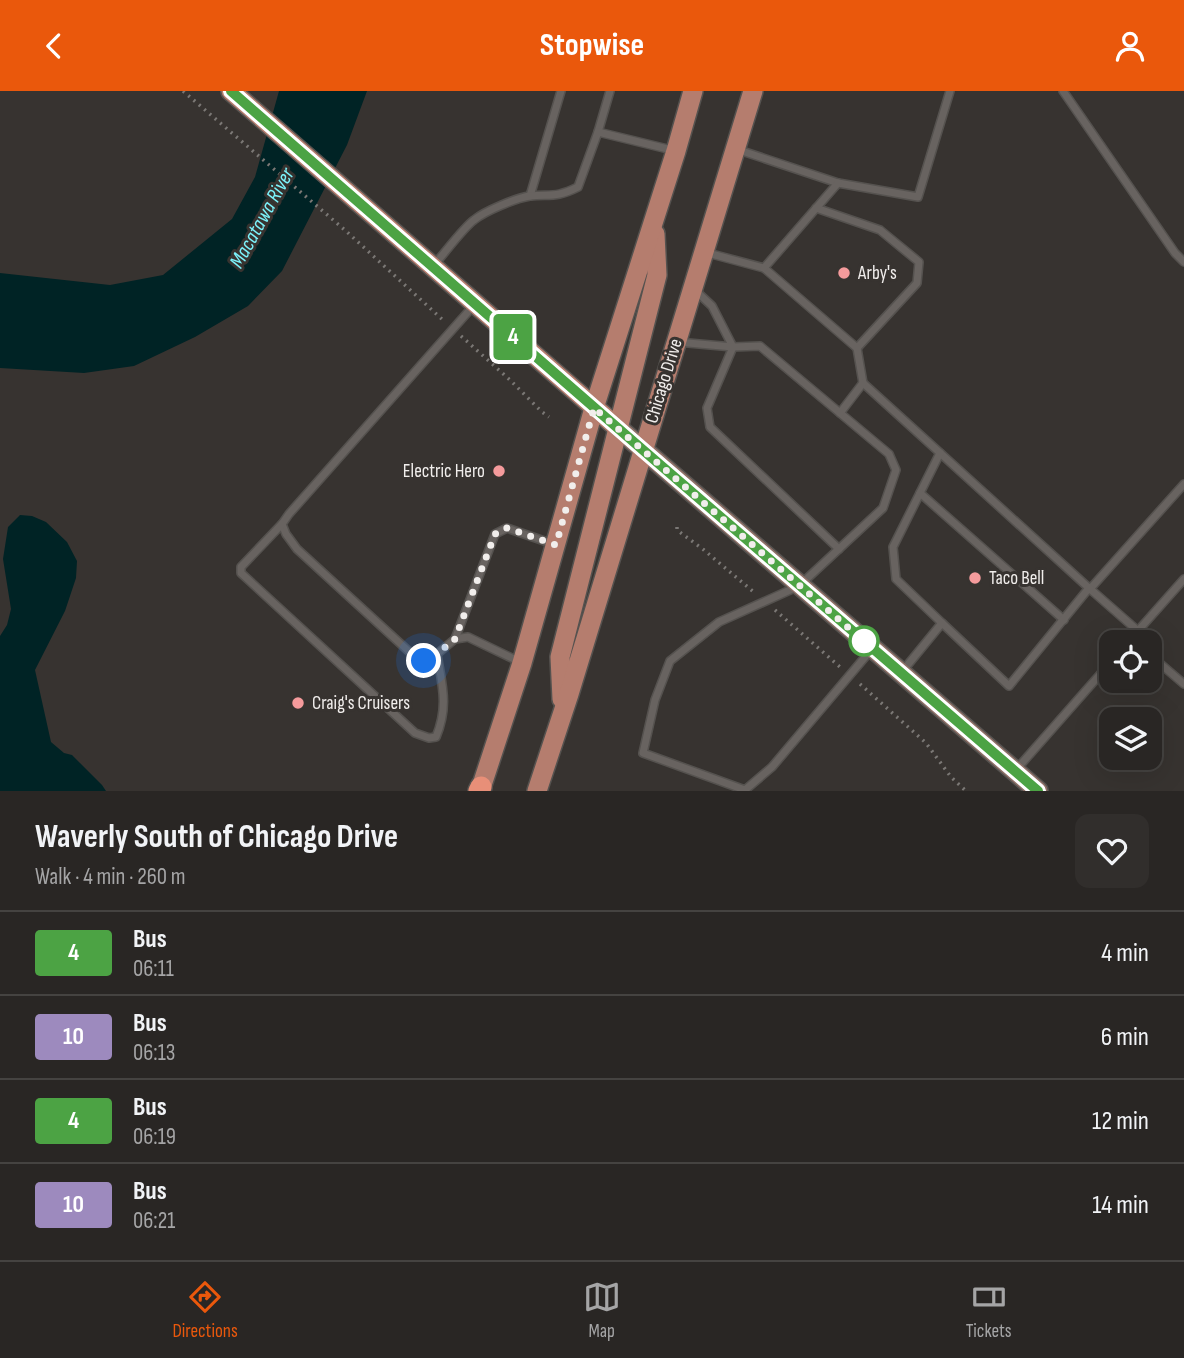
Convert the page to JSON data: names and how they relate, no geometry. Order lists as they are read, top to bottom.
{
  "streets": {
    "main road": ["Chicago Drive"]
  },
  "water": ["Macatawa River"],
  "places": [
    "Arby's",
    "Electric Hero",
    "Taco Bell",
    "Craig's Cruisers"
  ],
  "lines": ["bus line 4"],
  "page": {
    "header": "Stopwise",
    "on_map": "4",
    "heading": ["Waverly South of Chicago Drive", "Walk · 4 min · 260 m"],
    "list": [
      {
        "mark": "4",
        "name": "Bus",
        "note": "06:11",
        "value": "4 min"
      },
      {
        "mark": "10",
        "name": "Bus",
        "note": "06:13",
        "value": "6 min"
      },
      {
        "mark": "4",
        "name": "Bus",
        "note": "06:19",
        "value": "12 min"
      },
      {
        "mark": "10",
        "name": "Bus",
        "note": "06:21",
        "value": "14 min"
      }
    ],
    "tabs": ["Directions", "Map", "Tickets"]
  }
}
